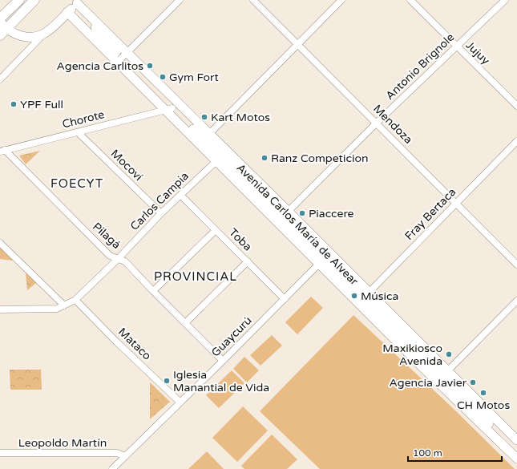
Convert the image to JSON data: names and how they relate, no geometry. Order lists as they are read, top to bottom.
{
  "streets": {
    "main road": ["Avenida Carlos María de Alvear"],
    "street": [
      "Jujuy",
      "Antonio Brignole",
      "Chorote",
      "Mendoza",
      "Mocoví",
      "Carlos Campia",
      "Fray Bertaca",
      "Pilagá",
      "Toba",
      "Guaycurú",
      "Mataco",
      "Leopoldo Martín"
    ]
  },
  "crossings": [
    ["Jujuy", "Antonio Brignole"],
    ["Antonio Brignole", "Mendoza"],
    ["Antonio Brignole", "Avenida Carlos María de Alvear"],
    ["Chorote", "Mocoví"],
    ["Chorote", "Avenida Carlos María de Alvear"],
    ["Chorote", "Pilagá"],
    ["Mendoza", "Fray Bertaca"],
    ["Mocoví", "Carlos Campia"],
    ["Carlos Campia", "Avenida Carlos María de Alvear"],
    ["Carlos Campia", "Pilagá"],
    ["Carlos Campia", "Toba"],
    ["Carlos Campia", "Mataco"],
    ["Fray Bertaca", "Avenida Carlos María de Alvear"],
    ["Avenida Carlos María de Alvear", "Guaycurú"],
    ["Pilagá", "Guaycurú"],
    ["Toba", "Guaycurú"],
    ["Guaycurú", "Mataco"],
    ["Guaycurú", "Leopoldo Martín"]
  ],
  "districts": ["FOECYT", "PROVINCIAL"],
  "places": [
    "Agencia Carlitos",
    "Gym Fort",
    "YPF Full",
    "Kart Motos",
    "Ranz Competicion",
    "Piaccere",
    "Música",
    "Maxikiosco Avenida",
    "Iglesia Manantial de Vida",
    "Agencia Javier",
    "CH Motos"
  ],
  "scale_bar": "100 m"
}
